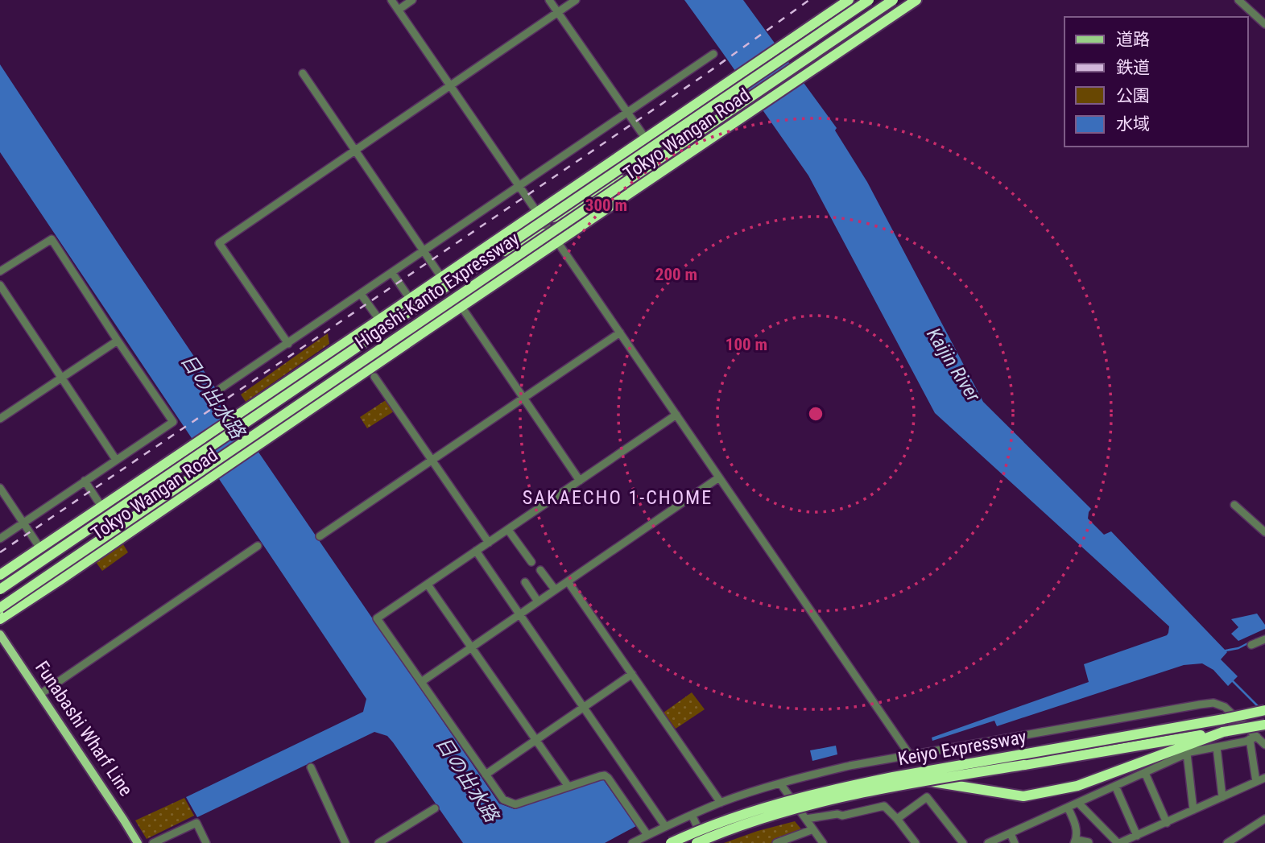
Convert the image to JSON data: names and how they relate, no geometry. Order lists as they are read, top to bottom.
{
  "streets": {
    "highway": ["Tokyo Wangan Road", "Higashi-Kanto Expressway", "Keiyo Expressway"],
    "main road": ["Funabashi Wharf Line"]
  },
  "districts": ["SAKAECHO 1-CHOME"],
  "water": ["Kaijin River", "日の出水路"],
  "legend": [
    "道路",
    "鉄道",
    "公園",
    "水域"
  ],
  "rings": ["300 m", "200 m", "100 m"]
}
